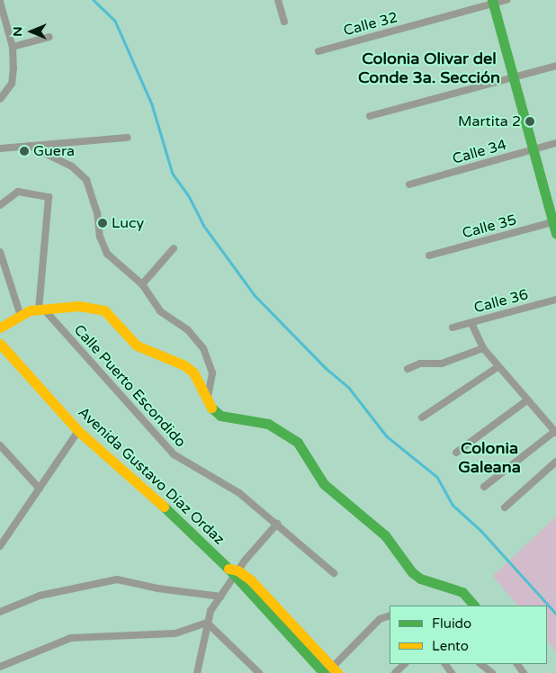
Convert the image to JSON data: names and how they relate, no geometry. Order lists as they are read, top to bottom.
{
  "streets": {
    "street": [
      "Calle 32",
      "Calle 34",
      "Calle 35",
      "Calle 36",
      "Calle Puerto Escondido",
      "Avenida Gustavo Díaz Ordaz"
    ]
  },
  "districts": ["Colonia Olivar del Conde 3a. Sección", "Colonia Galeana"],
  "places": ["Martita 2", "Guera", "Lucy"],
  "legend": ["Fluido", "Lento"],
  "north": "left"
}
